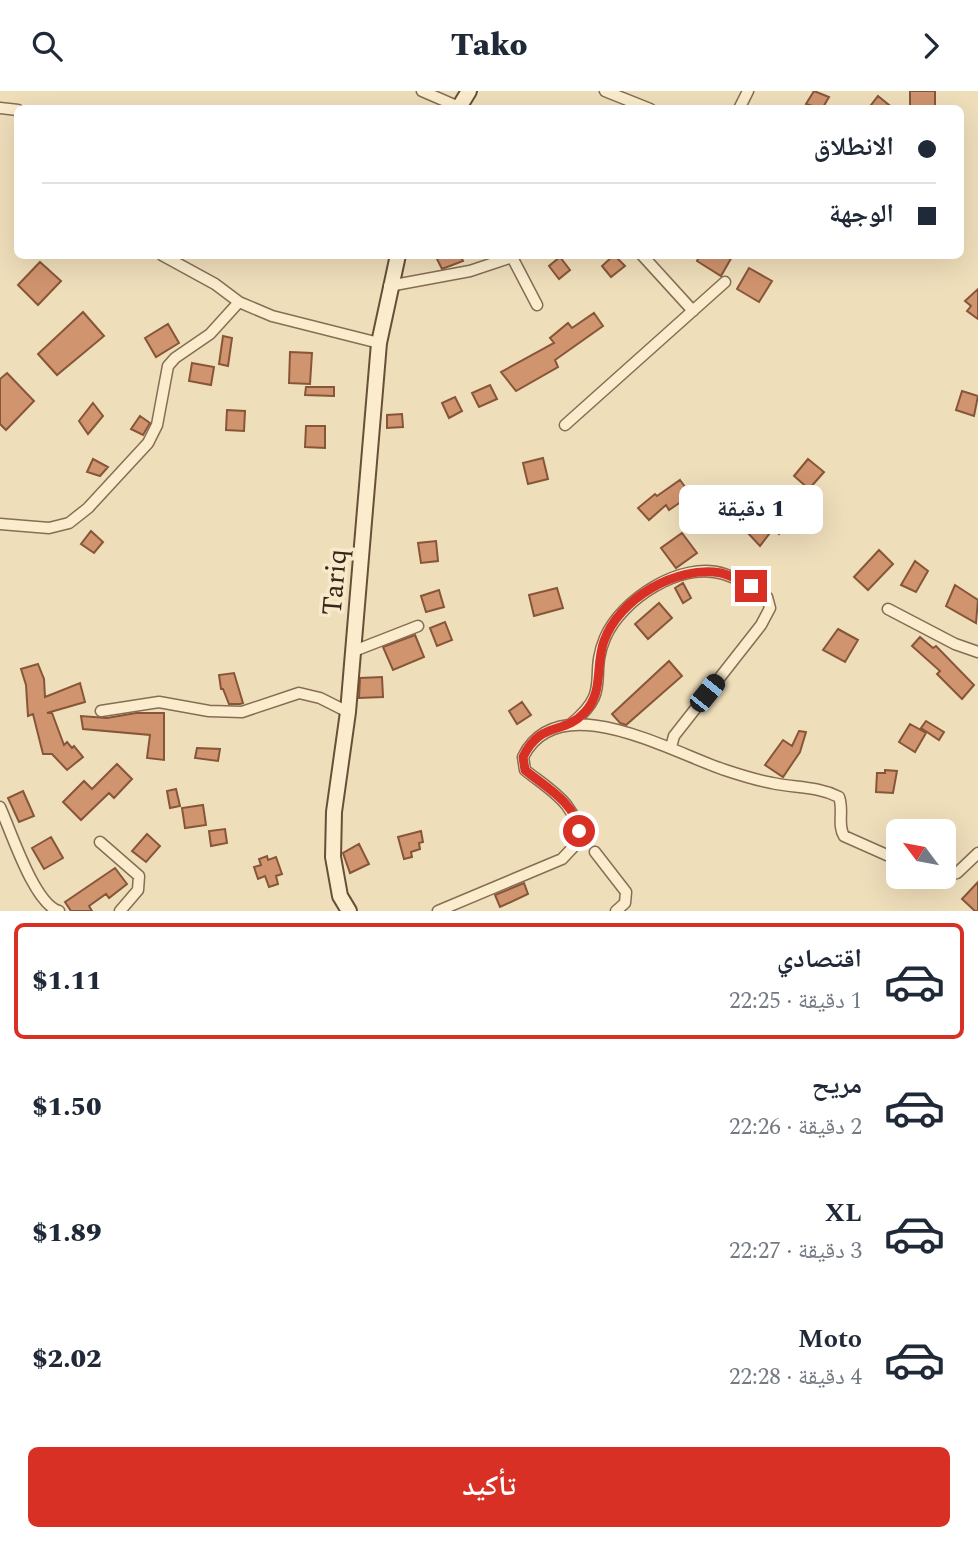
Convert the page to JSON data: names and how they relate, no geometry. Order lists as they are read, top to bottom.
{
  "streets": {
    "main road": ["Tariq"]
  },
  "north": "top left",
  "page": {
    "header": "Tako",
    "banner": ["الانطلاق", "الوجهة"],
    "bubble": "1 دقيقة",
    "list": [
      {
        "name": "اقتصادي",
        "note": "1 دقيقة · 22:25",
        "value": "$1.11"
      },
      {
        "name": "مريح",
        "note": "2 دقيقة · 22:26",
        "value": "$1.50"
      },
      {
        "name": "XL",
        "note": "3 دقيقة · 22:27",
        "value": "$1.89"
      },
      {
        "name": "Moto",
        "note": "4 دقيقة · 22:28",
        "value": "$2.02"
      }
    ],
    "buttons": "تأكيد"
  }
}
